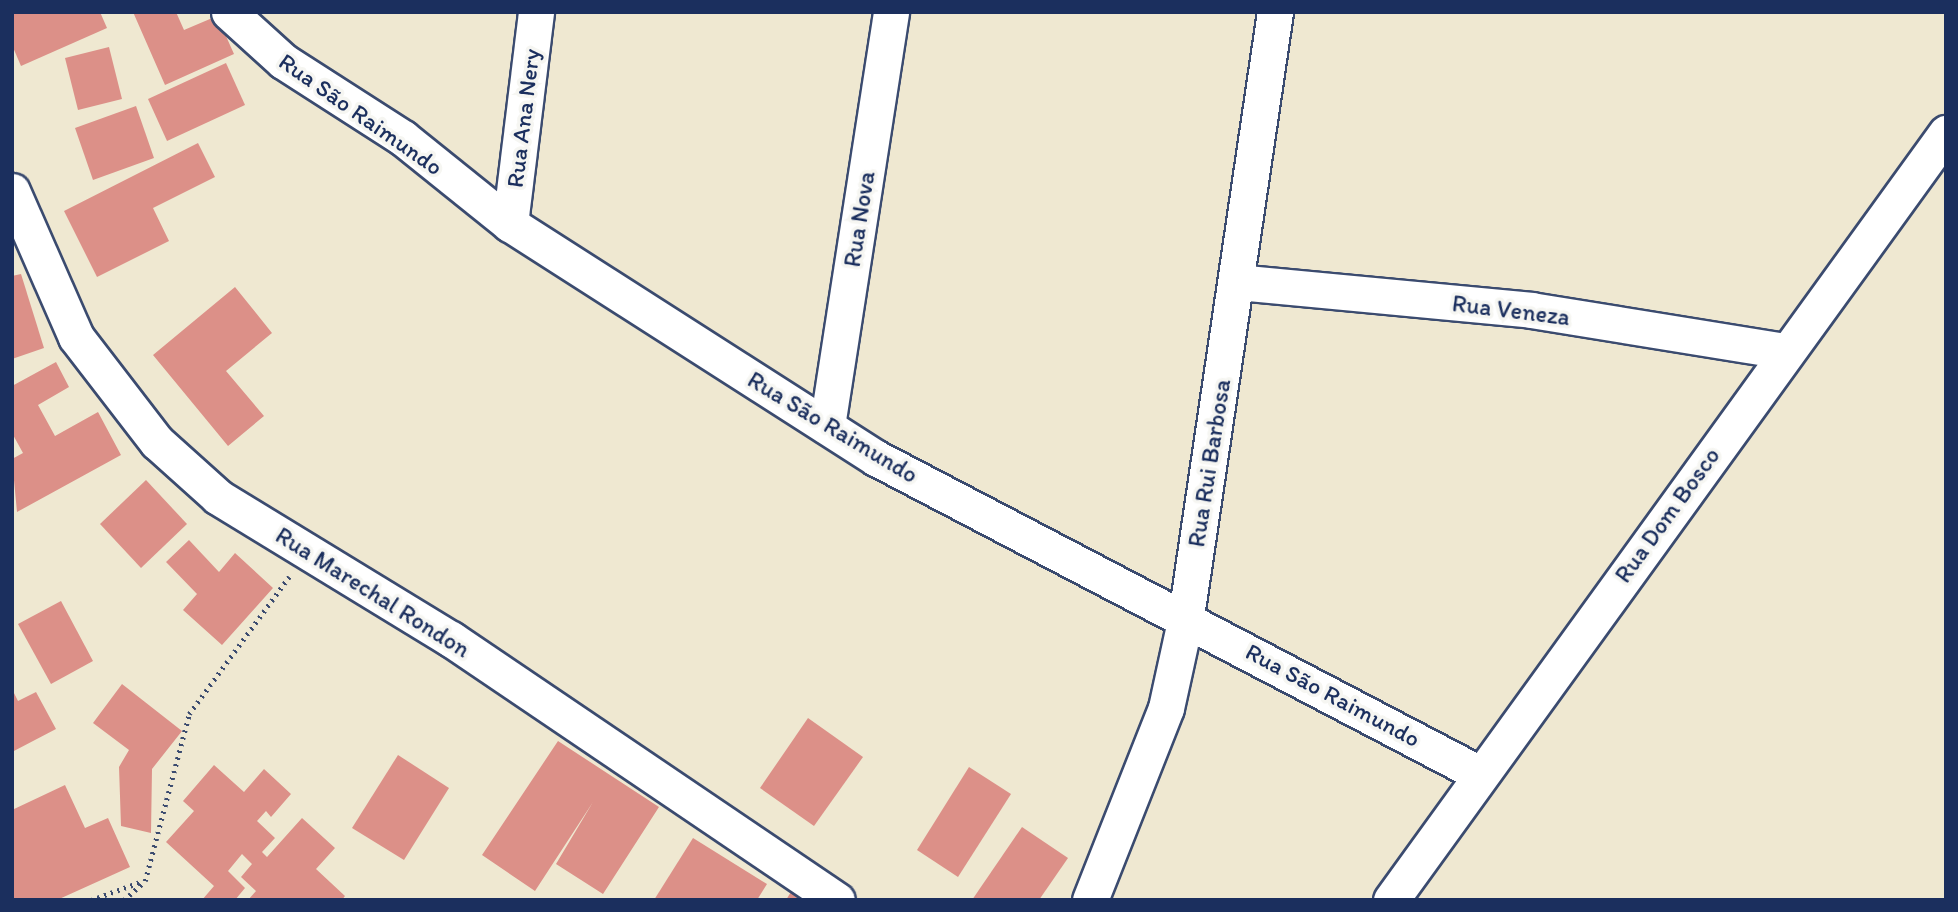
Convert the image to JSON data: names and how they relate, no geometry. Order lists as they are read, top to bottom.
{
  "streets": {
    "street": [
      "Rua São Raimundo",
      "Rua Ana Nery",
      "Rua Nova",
      "Rua Veneza",
      "Rua Rui Barbosa",
      "Rua Dom Bosco",
      "Rua Marechal Rondon"
    ]
  },
  "crossings": [
    ["Rua São Raimundo", "Rua Ana Nery"],
    ["Rua São Raimundo", "Rua Nova"],
    ["Rua São Raimundo", "Rua Rui Barbosa"],
    ["Rua São Raimundo", "Rua Dom Bosco"],
    ["Rua Veneza", "Rua Rui Barbosa"],
    ["Rua Veneza", "Rua Dom Bosco"]
  ]
}
